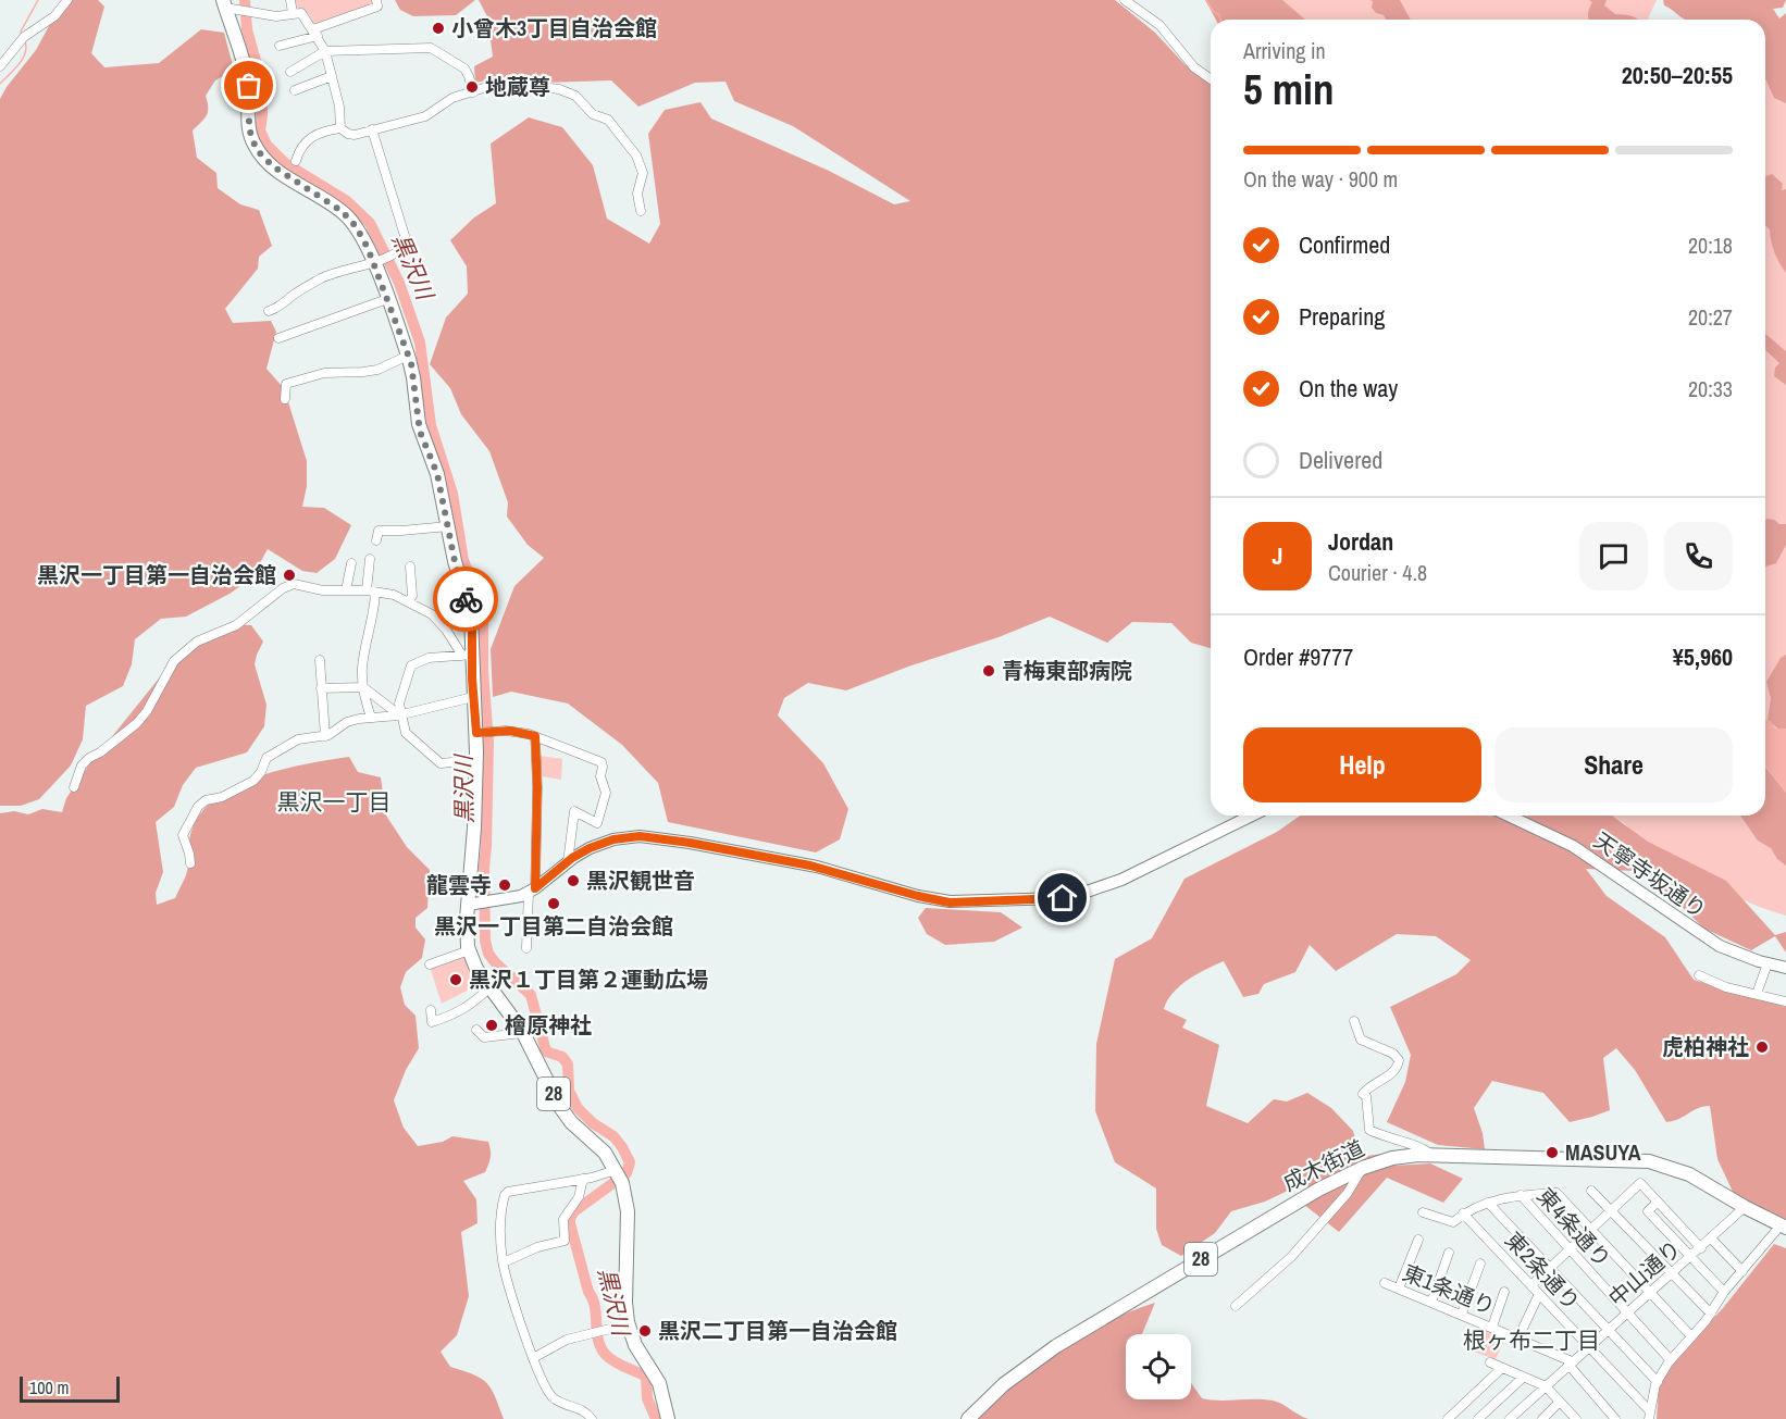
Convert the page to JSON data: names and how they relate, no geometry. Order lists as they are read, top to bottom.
{
  "streets": {
    "main road": ["28", "成木街道"],
    "street": [
      "天寧寺坂通り",
      "東4条通り",
      "東2条通り",
      "中山通り",
      "東1条通り"
    ]
  },
  "crossings": [
    ["成木街道", "中山通り"],
    ["東4条通り", "中山通り"],
    ["東2条通り", "中山通り"],
    ["中山通り", "東1条通り"]
  ],
  "districts": ["黒沢一丁目", "根ヶ布二丁目"],
  "water": ["黒沢川"],
  "places": [
    "小曾木3丁目自治会館",
    "地蔵尊",
    "黒沢一丁目第一自治会館",
    "青梅東部病院",
    "黒沢観世音",
    "龍雲寺",
    "黒沢一丁目第二自治会館",
    "黒沢１丁目第２運動広場",
    "檜原神社",
    "虎柏神社",
    "MASUYA",
    "黒沢二丁目第一自治会館"
  ],
  "scale_bar": "100 m",
  "page": {
    "heading": ["5 min", "Arriving in", "20:50–20:55"],
    "panel": [
      "Jordan",
      "Courier · 4.8",
      "Order #9777",
      "¥5,960"
    ],
    "bar": "On the way · 900 m",
    "list": [
      ["Confirmed", "20:18"],
      ["Preparing", "20:27"],
      ["On the way", "20:33"],
      "Delivered"
    ],
    "round": "J",
    "buttons": ["Help", "Share"],
    "scale": "100 m"
  }
}
